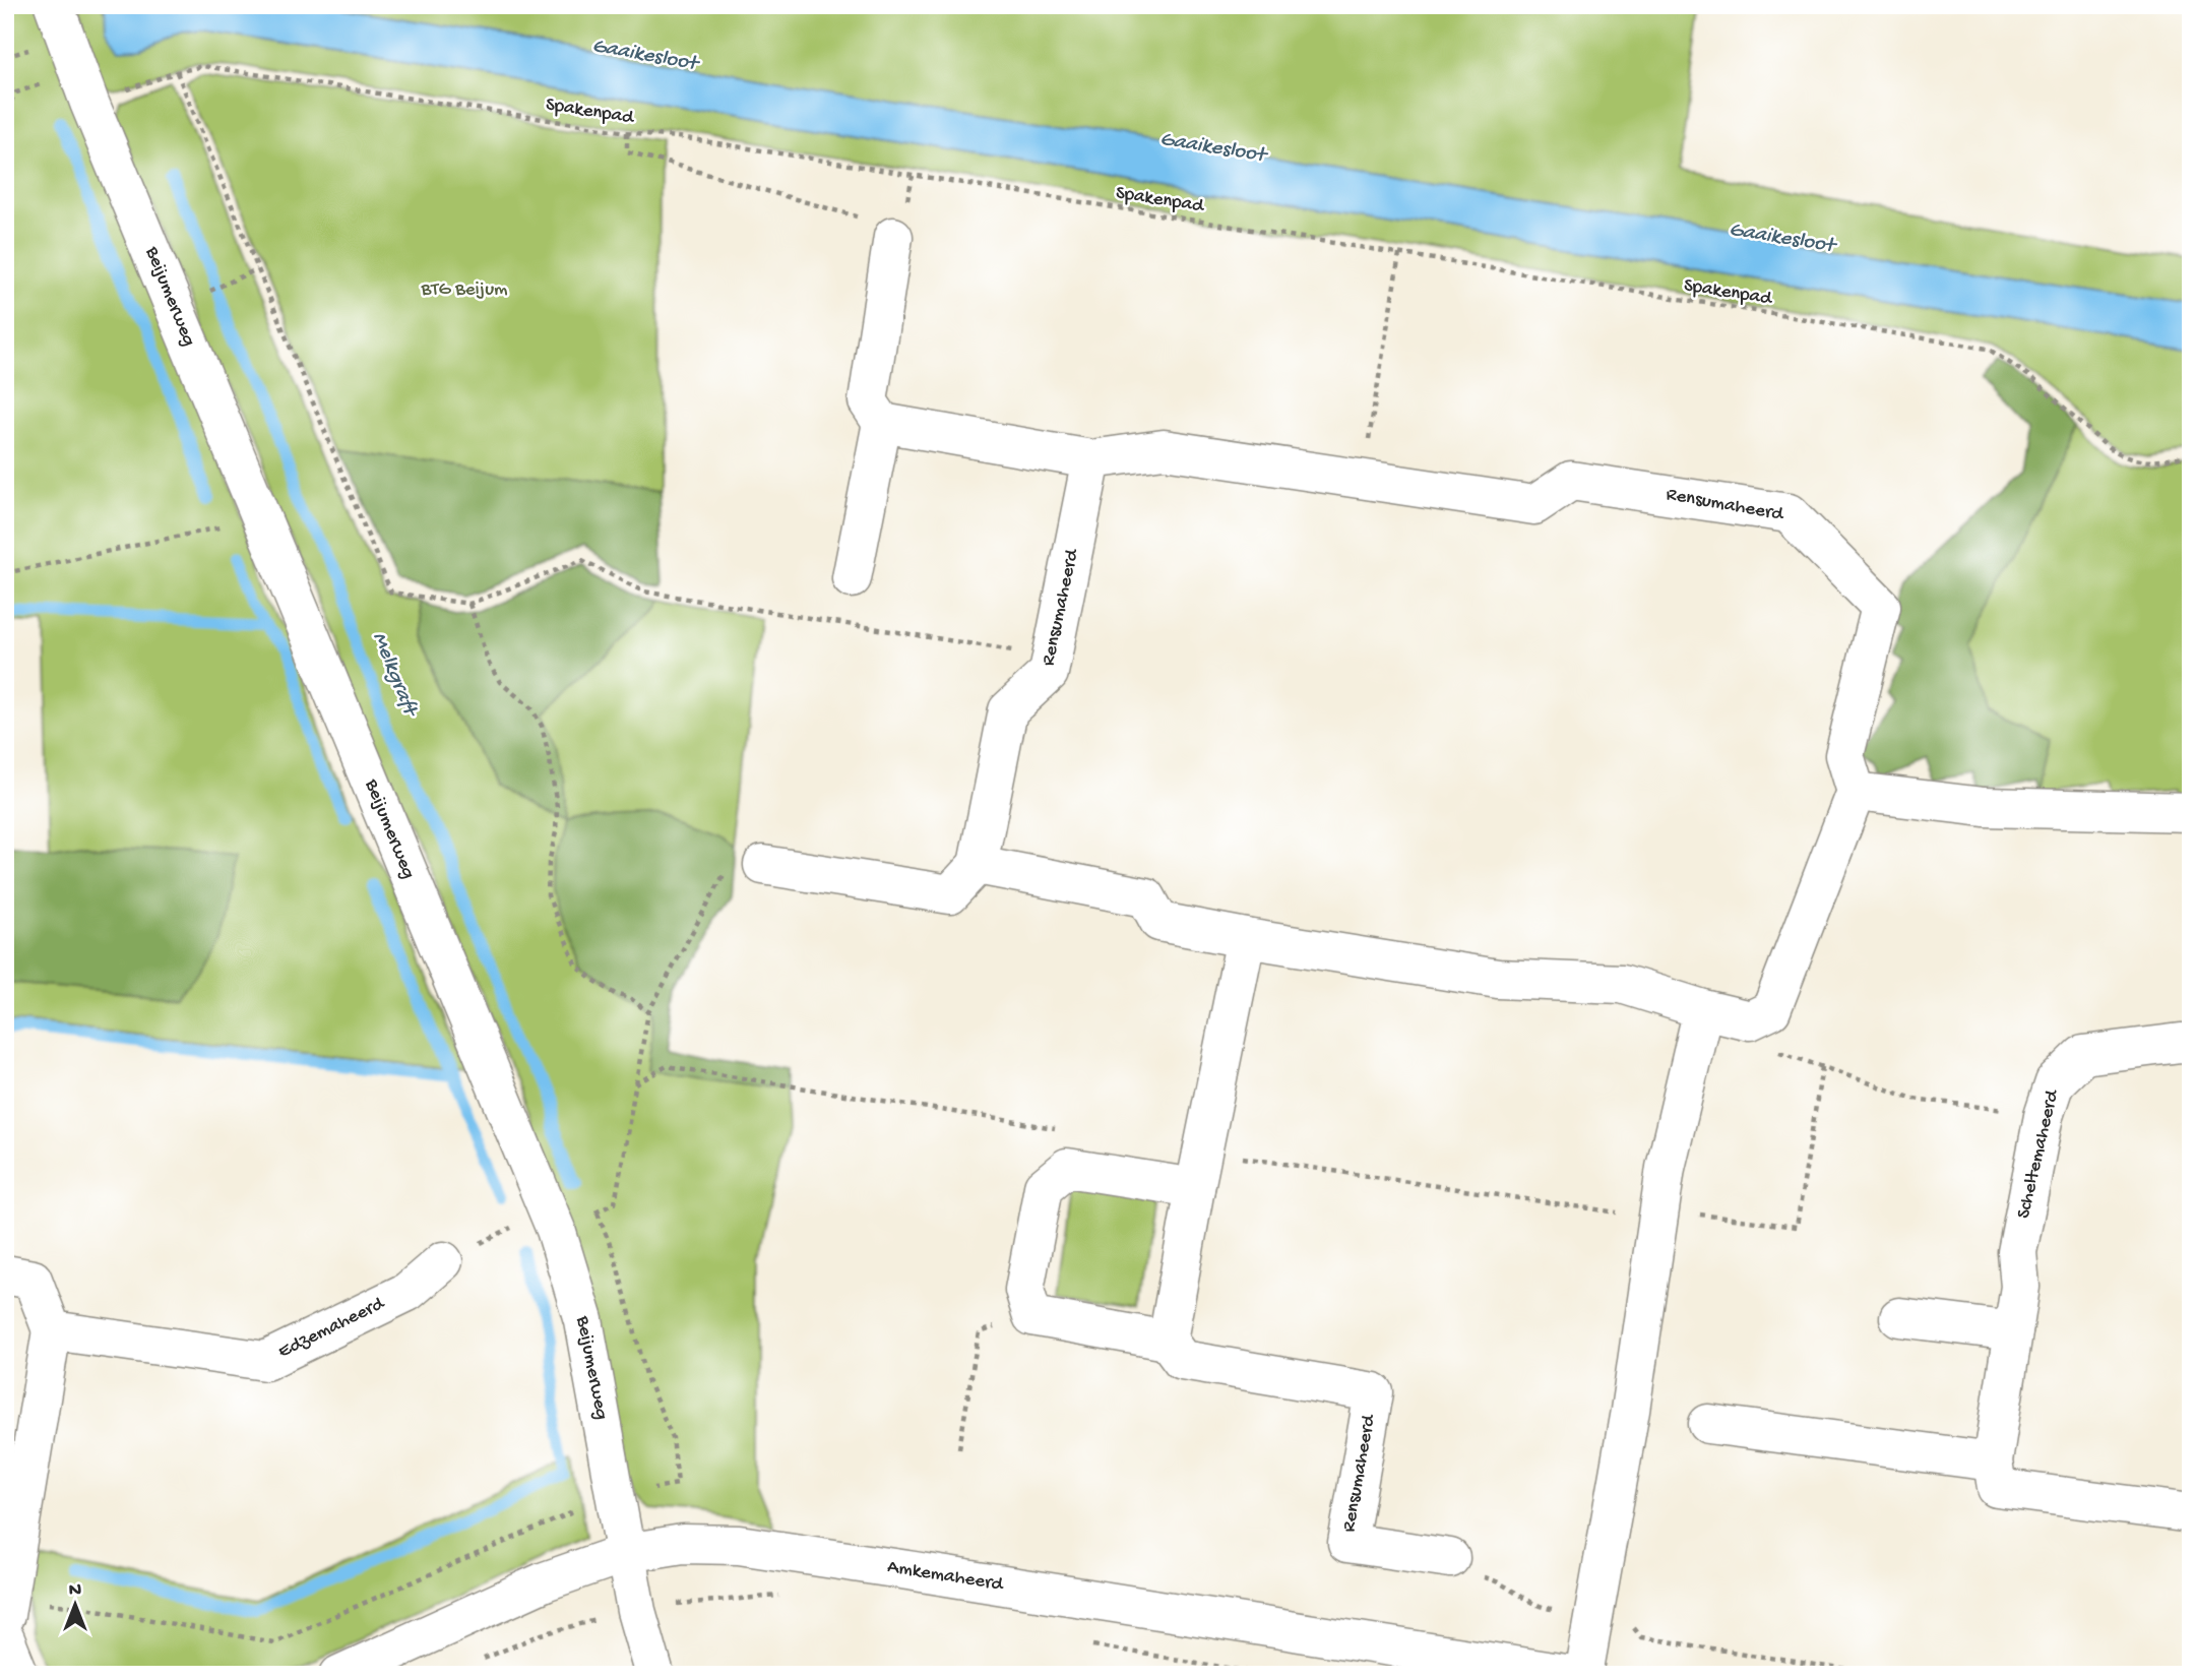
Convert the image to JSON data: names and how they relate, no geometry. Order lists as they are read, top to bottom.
{
  "streets": {
    "street": [
      "Beijumerweg",
      "Rensumaheerd",
      "Scheltemaheerd",
      "Edzemaheerd",
      "Amkemaheerd"
    ],
    "path": ["Spakenpad"]
  },
  "crossings": [
    ["Spakenpad", "Beijumerweg"],
    ["Beijumerweg", "Amkemaheerd"]
  ],
  "water": ["Gaaikesloot", "Melkgraft"],
  "parks": ["BTG Beijum"],
  "north": "top"
}
